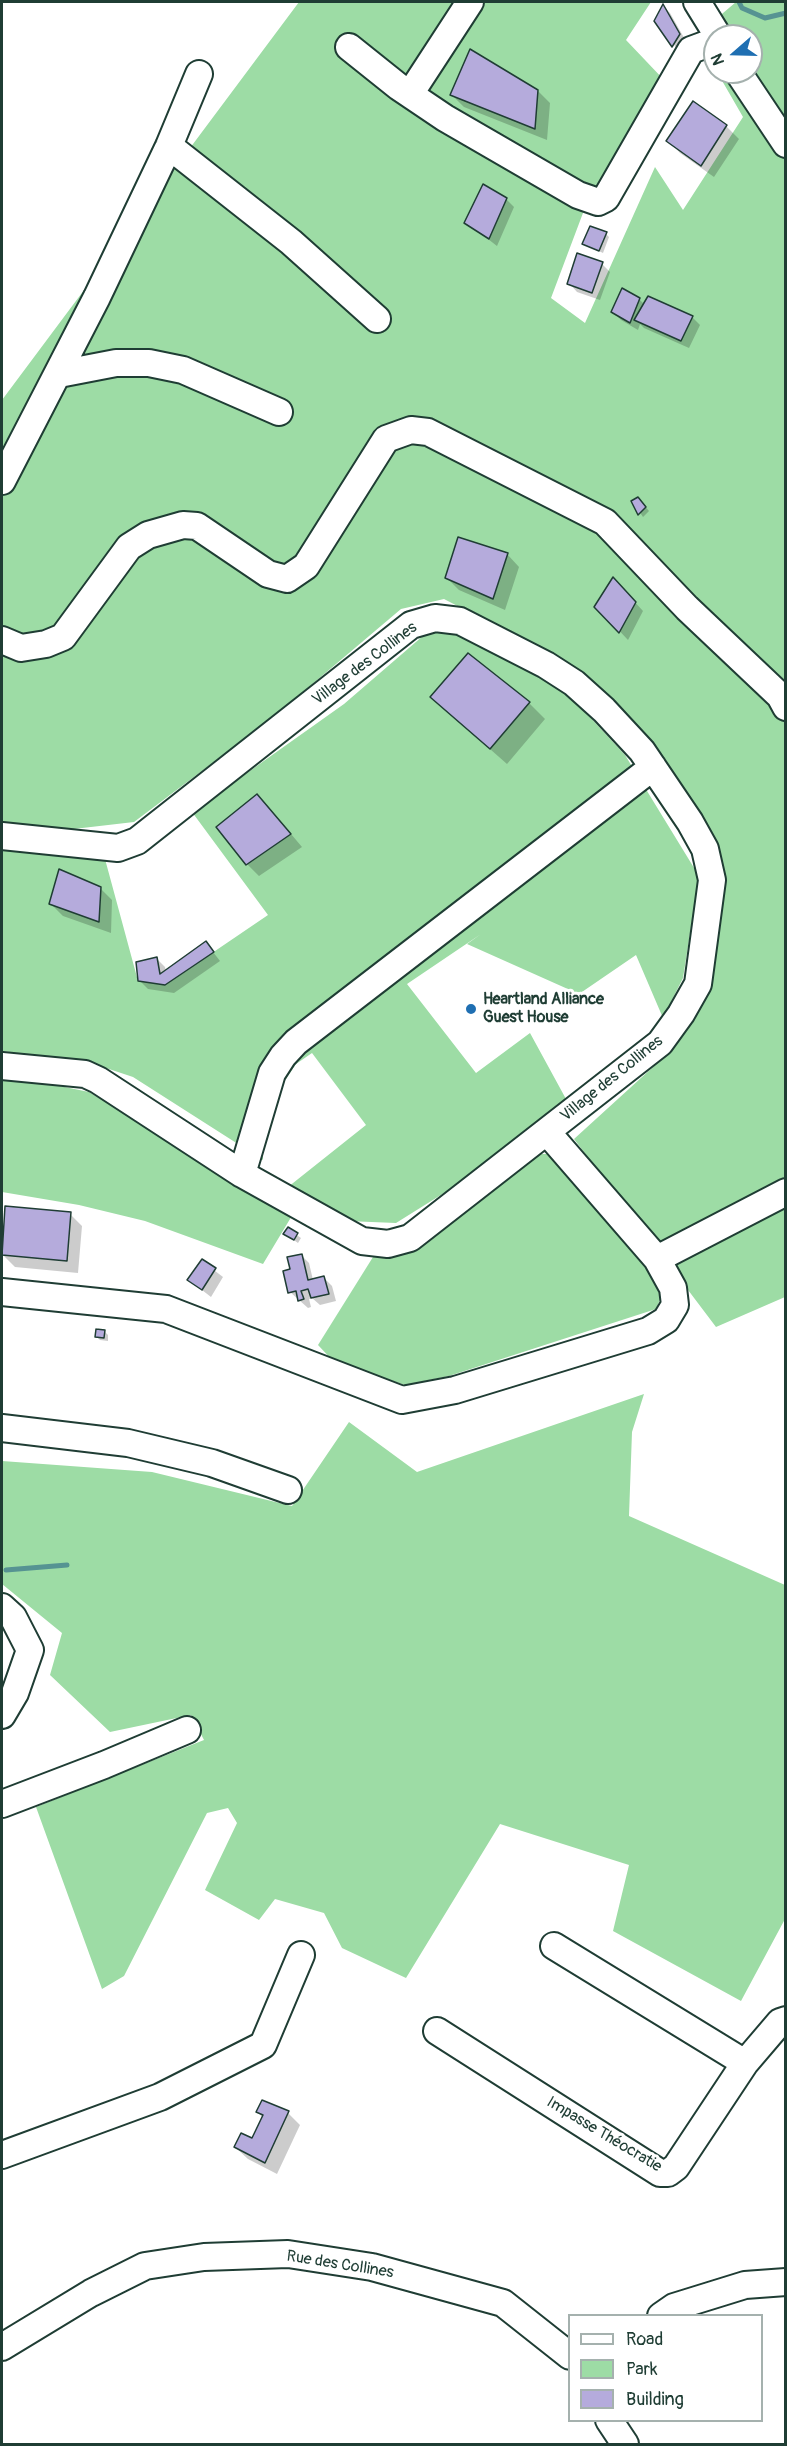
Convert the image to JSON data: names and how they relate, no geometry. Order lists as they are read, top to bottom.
{
  "streets": {
    "street": ["Village des Collines", "Impasse Théocratie", "Rue des Collines"]
  },
  "places": ["Heartland Alliance Guest House"],
  "legend": ["Road", "Park", "Building"],
  "north": "left"
}
